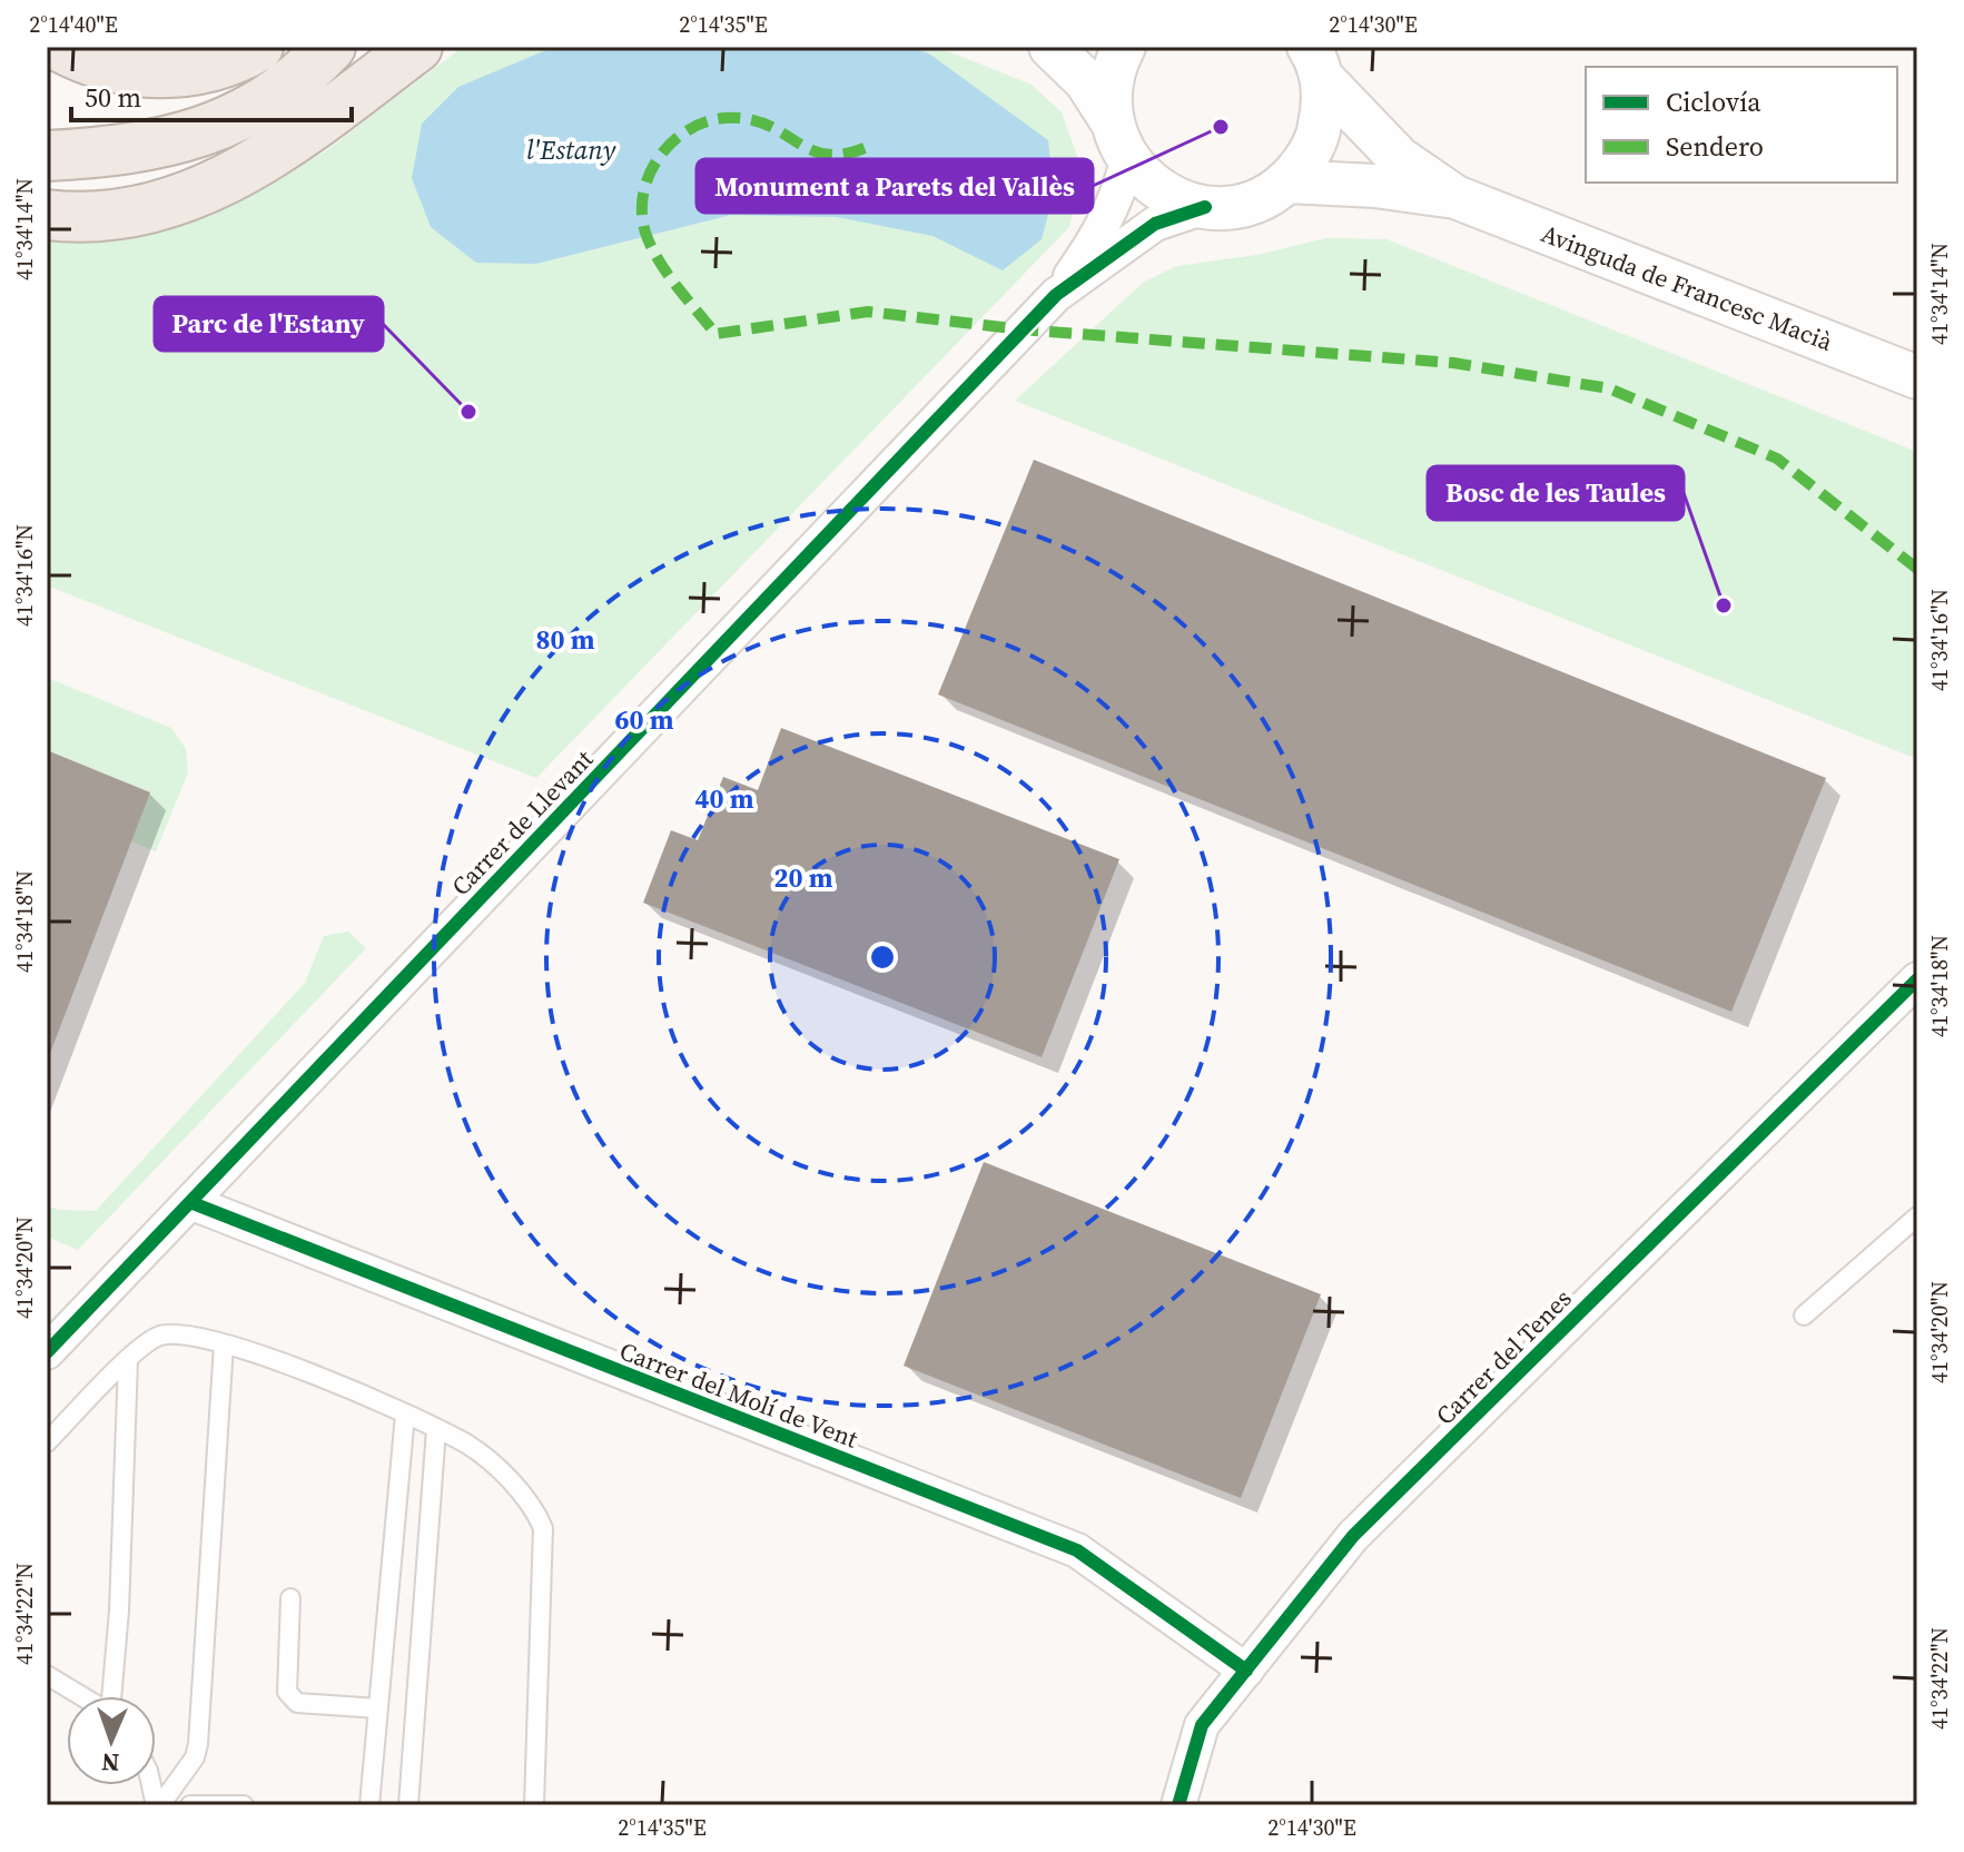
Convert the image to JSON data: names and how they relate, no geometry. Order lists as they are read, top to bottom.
{
  "streets": {
    "street": [
      "Avinguda de Francesc Macià",
      "Carrer de Llevant",
      "Carrer del Tenes",
      "Carrer del Molí de Vent"
    ]
  },
  "crossings": [
    ["Carrer de Llevant", "Carrer del Molí de Vent"],
    ["Carrer del Tenes", "Carrer del Molí de Vent"]
  ],
  "water": ["l'Estany"],
  "places": ["Monument a Parets del Vallès", "Parc de l'Estany", "Bosc de les Taules"],
  "legend": ["Ciclovía", "Sendero"],
  "scale_bar": "50 m",
  "north": "bottom",
  "coordinates": [
    "2°14'40\"E",
    "2°14'35\"E",
    "2°14'30\"E",
    "41°34'14\"N",
    "41°34'16\"N",
    "41°34'18\"N",
    "41°34'20\"N",
    "41°34'22\"N"
  ],
  "rings": [
    "80 m",
    "60 m",
    "40 m",
    "20 m"
  ]
}
